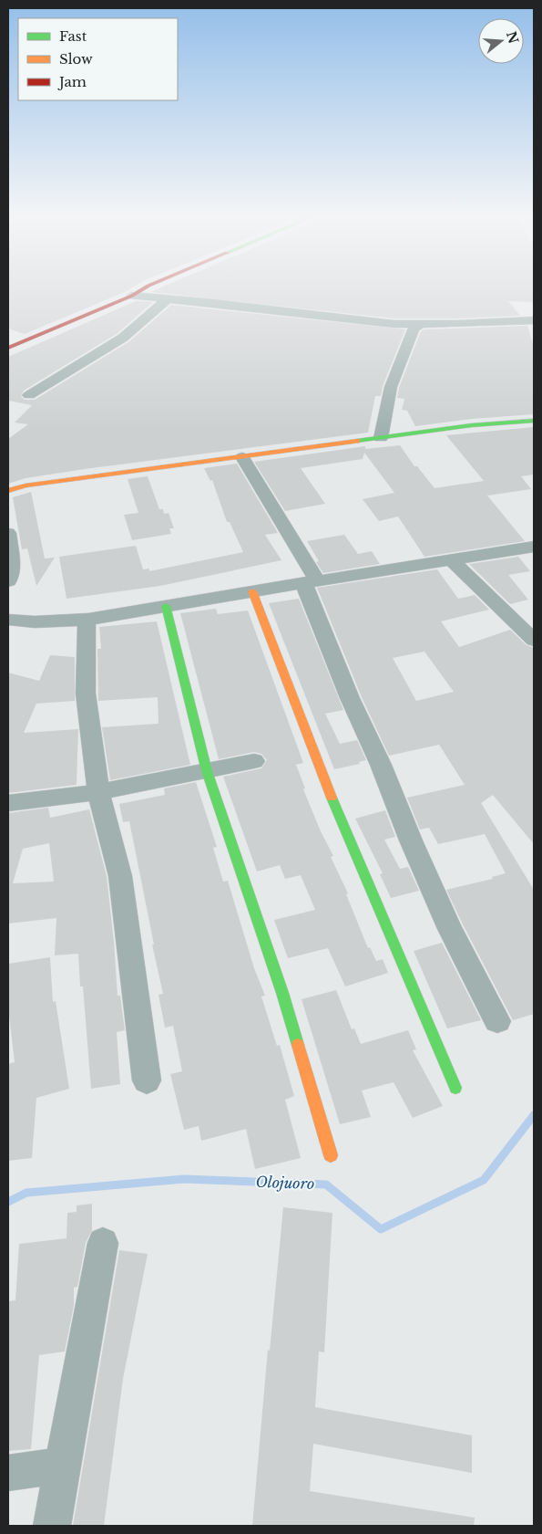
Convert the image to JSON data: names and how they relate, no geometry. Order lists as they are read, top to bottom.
{
  "water": ["Olojuoro"],
  "legend": ["Fast", "Slow", "Jam"],
  "north": "right"
}
